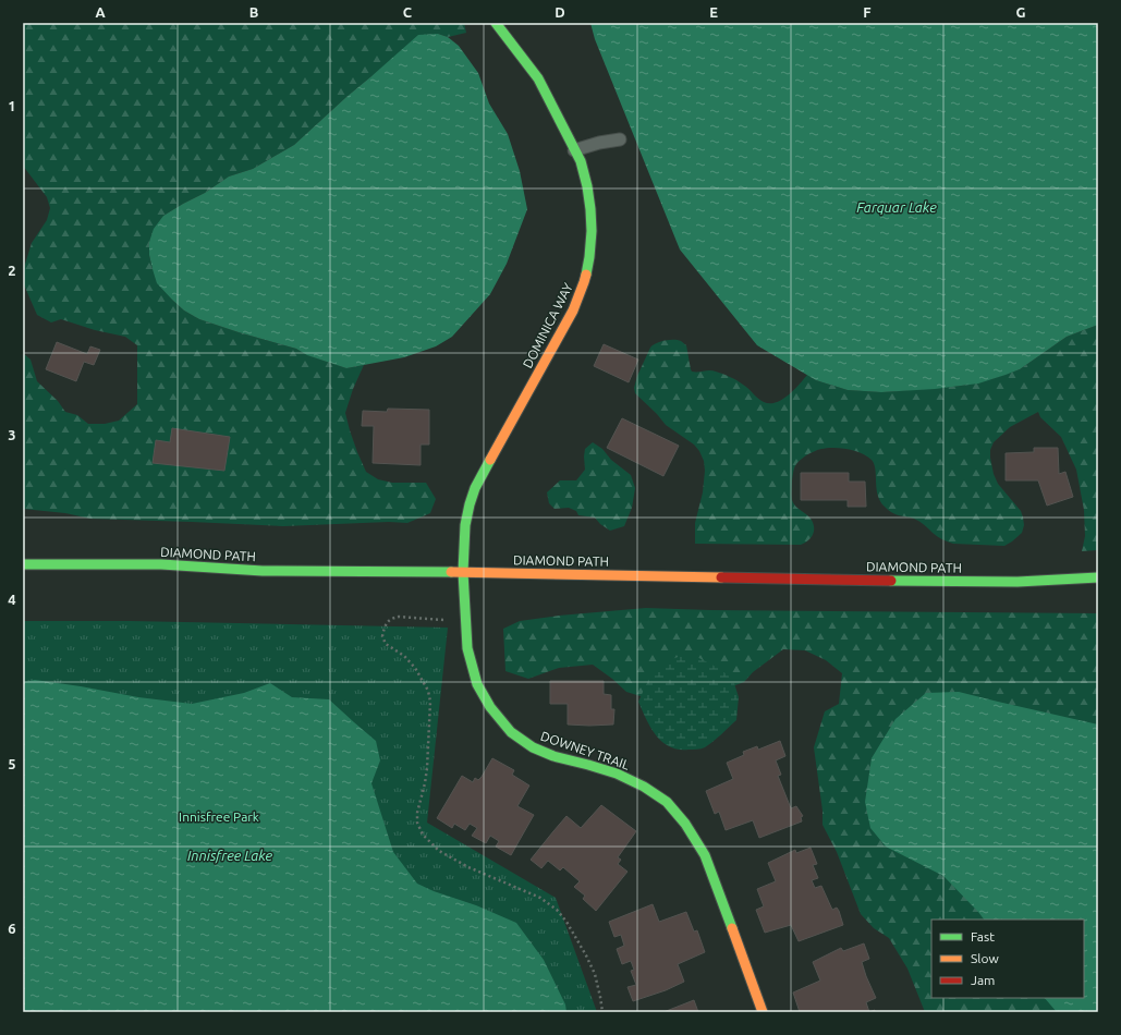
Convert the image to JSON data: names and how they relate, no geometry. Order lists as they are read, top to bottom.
{
  "streets": {
    "street": ["DOMINICA WAY", "DIAMOND PATH", "DOWNEY TRAIL"]
  },
  "crossings": [
    ["DOMINICA WAY", "DIAMOND PATH"],
    ["DOMINICA WAY", "DOWNEY TRAIL"],
    ["DIAMOND PATH", "DOWNEY TRAIL"]
  ],
  "water": ["Farquar Lake", "Innisfree Lake"],
  "parks": ["Innisfree Park"],
  "legend": ["Fast", "Slow", "Jam"],
  "grid": {
    "columns": [
      "A",
      "B",
      "C",
      "D",
      "E",
      "F",
      "G"
    ],
    "rows": [
      "1",
      "2",
      "3",
      "4",
      "5",
      "6"
    ]
  }
}
